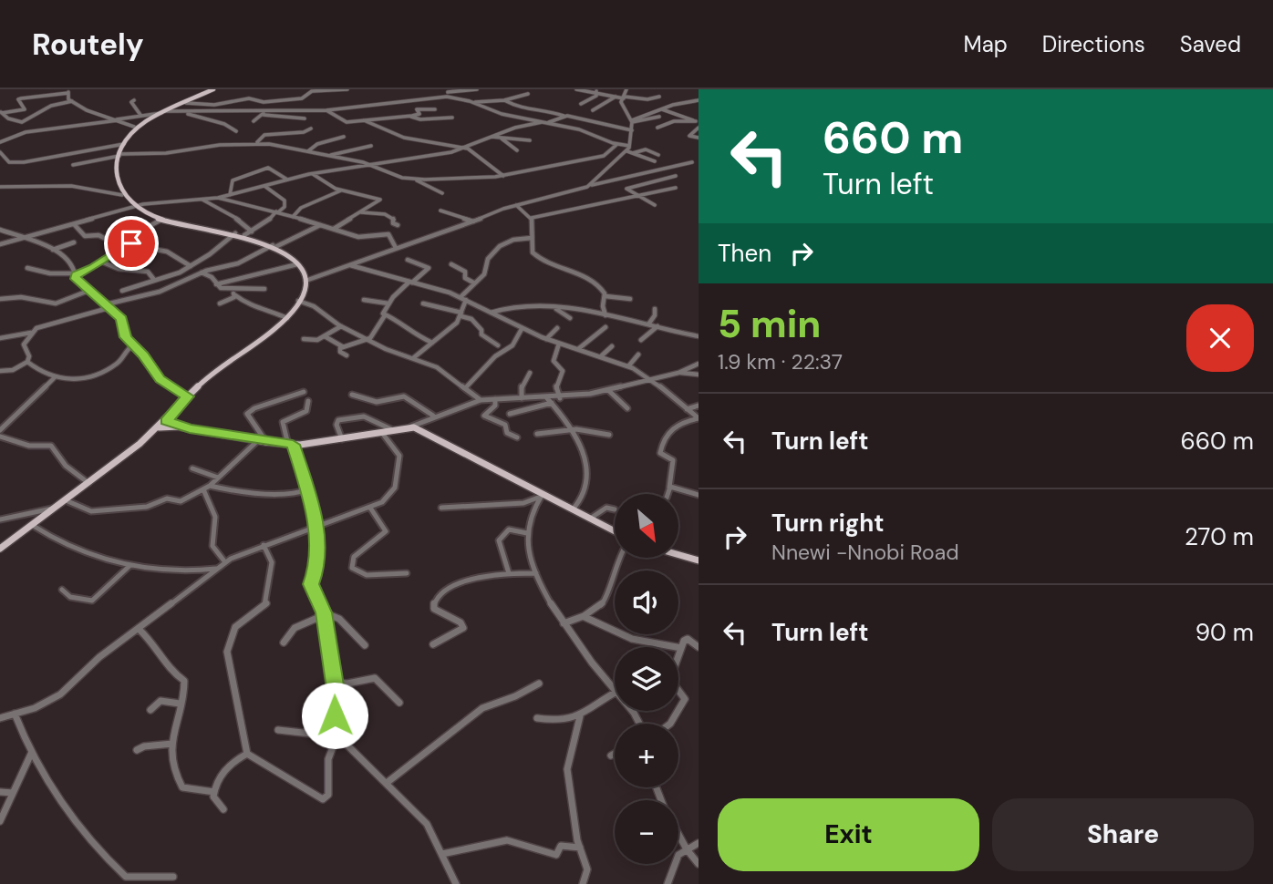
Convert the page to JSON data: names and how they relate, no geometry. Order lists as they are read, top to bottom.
{
  "north": "bottom right",
  "page": {
    "header": "Routely",
    "nav": ["Map", "Directions", "Saved"],
    "turn": ["660 m", "Turn left"],
    "then": "Then",
    "heading": ["5 min", "1.9 km · 22:37"],
    "list": [
      {
        "name": "Turn left",
        "value": "660 m"
      },
      {
        "name": "Turn right",
        "note": "Nnewi -Nnobi Road",
        "value": "270 m"
      },
      {
        "name": "Turn left",
        "value": "90 m"
      }
    ],
    "map_buttons": ["+", "−"],
    "buttons": ["Exit", "Share"]
  }
}
